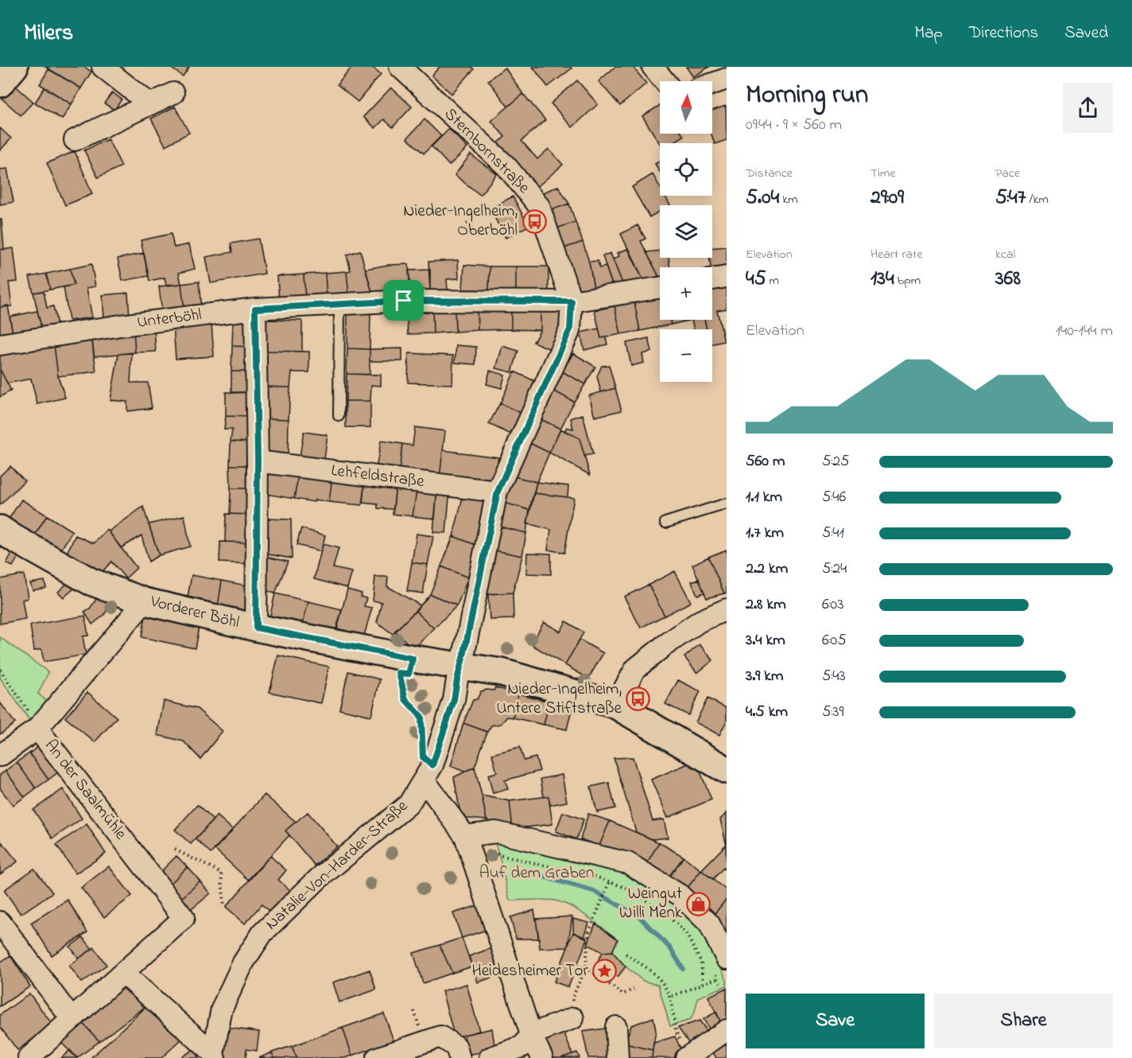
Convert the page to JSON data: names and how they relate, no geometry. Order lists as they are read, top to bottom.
{
  "streets": {
    "main road": ["Vorderer Böhl"],
    "street": [
      "Sternbornstraße",
      "Unterböhl",
      "Lehfeldstraße",
      "An der Saalmühle",
      "Natalie-Von-Harder-Straße"
    ]
  },
  "crossings": [
    ["Sternbornstraße", "Unterböhl"],
    ["Sternbornstraße", "Natalie-Von-Harder-Straße"],
    ["Unterböhl", "Natalie-Von-Harder-Straße"],
    ["Lehfeldstraße", "Natalie-Von-Harder-Straße"],
    ["Vorderer Böhl", "An der Saalmühle"],
    ["Vorderer Böhl", "Natalie-Von-Harder-Straße"]
  ],
  "parks": ["Auf dem Graben"],
  "places": {
    "bus stop": ["Nieder-Ingelheim, Oberböhl", "Nieder-Ingelheim, Untere Stiftstraße"],
    "shop": ["Weingut Willi Menk"],
    "place": ["Heidesheimer Tor"]
  },
  "north": "top",
  "page": {
    "header": "Milers",
    "nav": ["Map", "Directions", "Saved"],
    "heading": ["Morning run", "09:44 · 9 × 560 m"],
    "map_buttons": ["+", "−"],
    "stats": [
      ["Distance", "5.04 km"],
      ["Time", "29:09"],
      ["Pace", "5:47 /km"],
      ["Elevation", "45 m"],
      ["Heart rate", "134 bpm"],
      ["kcal", "368"]
    ],
    "chart": ["Elevation", "140–144 m"],
    "list": [
      {
        "name": "560 m",
        "note": "5:25"
      },
      {
        "name": "1.1 km",
        "note": "5:46"
      },
      {
        "name": "1.7 km",
        "note": "5:41"
      },
      {
        "name": "2.2 km",
        "note": "5:24"
      },
      {
        "name": "2.8 km",
        "note": "6:03"
      },
      {
        "name": "3.4 km",
        "note": "6:05"
      },
      {
        "name": "3.9 km",
        "note": "5:43"
      },
      {
        "name": "4.5 km",
        "note": "5:39"
      }
    ],
    "buttons": ["Save", "Share"]
  }
}
